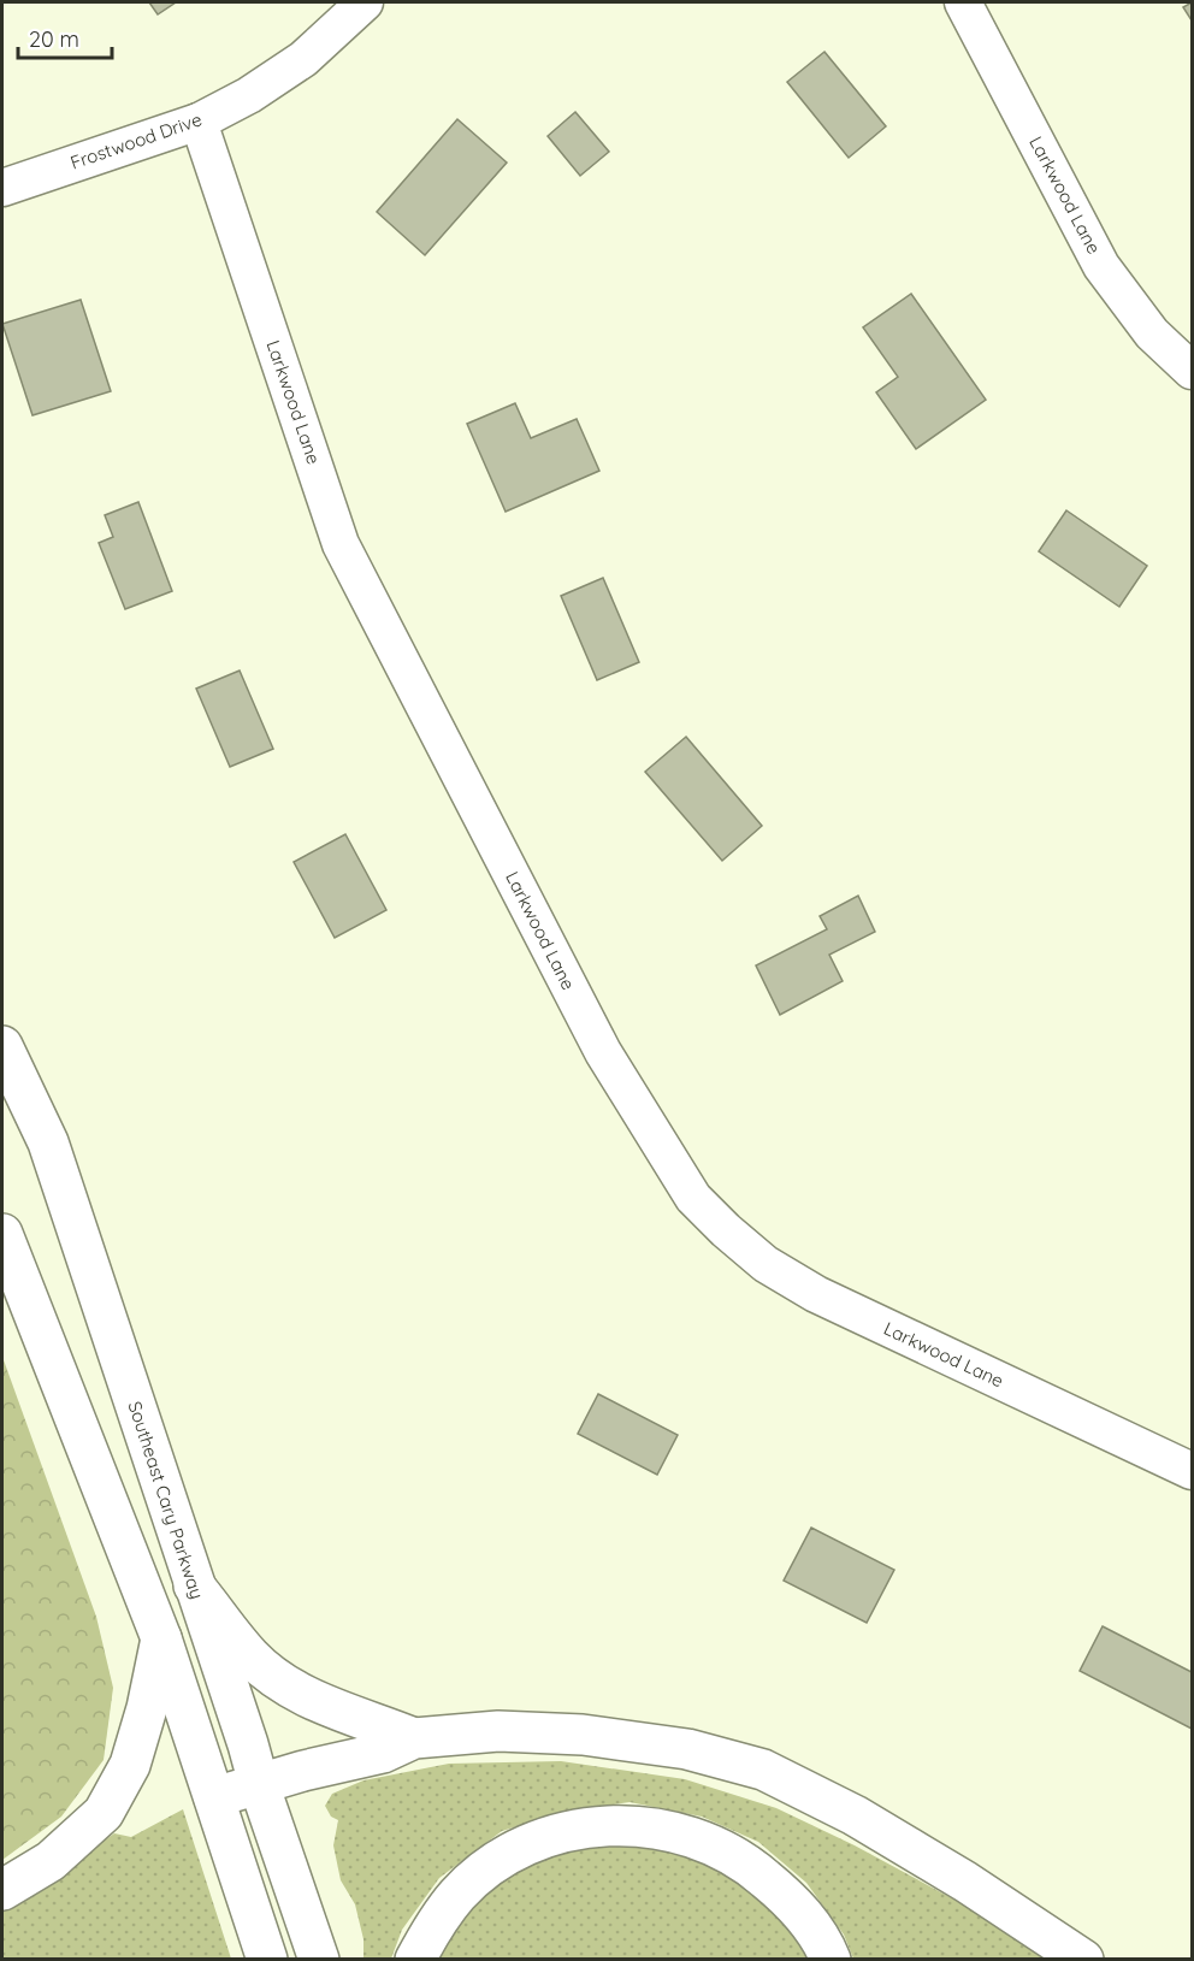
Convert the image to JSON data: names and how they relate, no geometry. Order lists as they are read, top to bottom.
{
  "streets": {
    "main road": ["Southeast Cary Parkway"],
    "street": ["Frostwood Drive", "Larkwood Lane"]
  },
  "crossings": [
    ["Frostwood Drive", "Larkwood Lane"]
  ],
  "scale_bar": "20 m"
}
